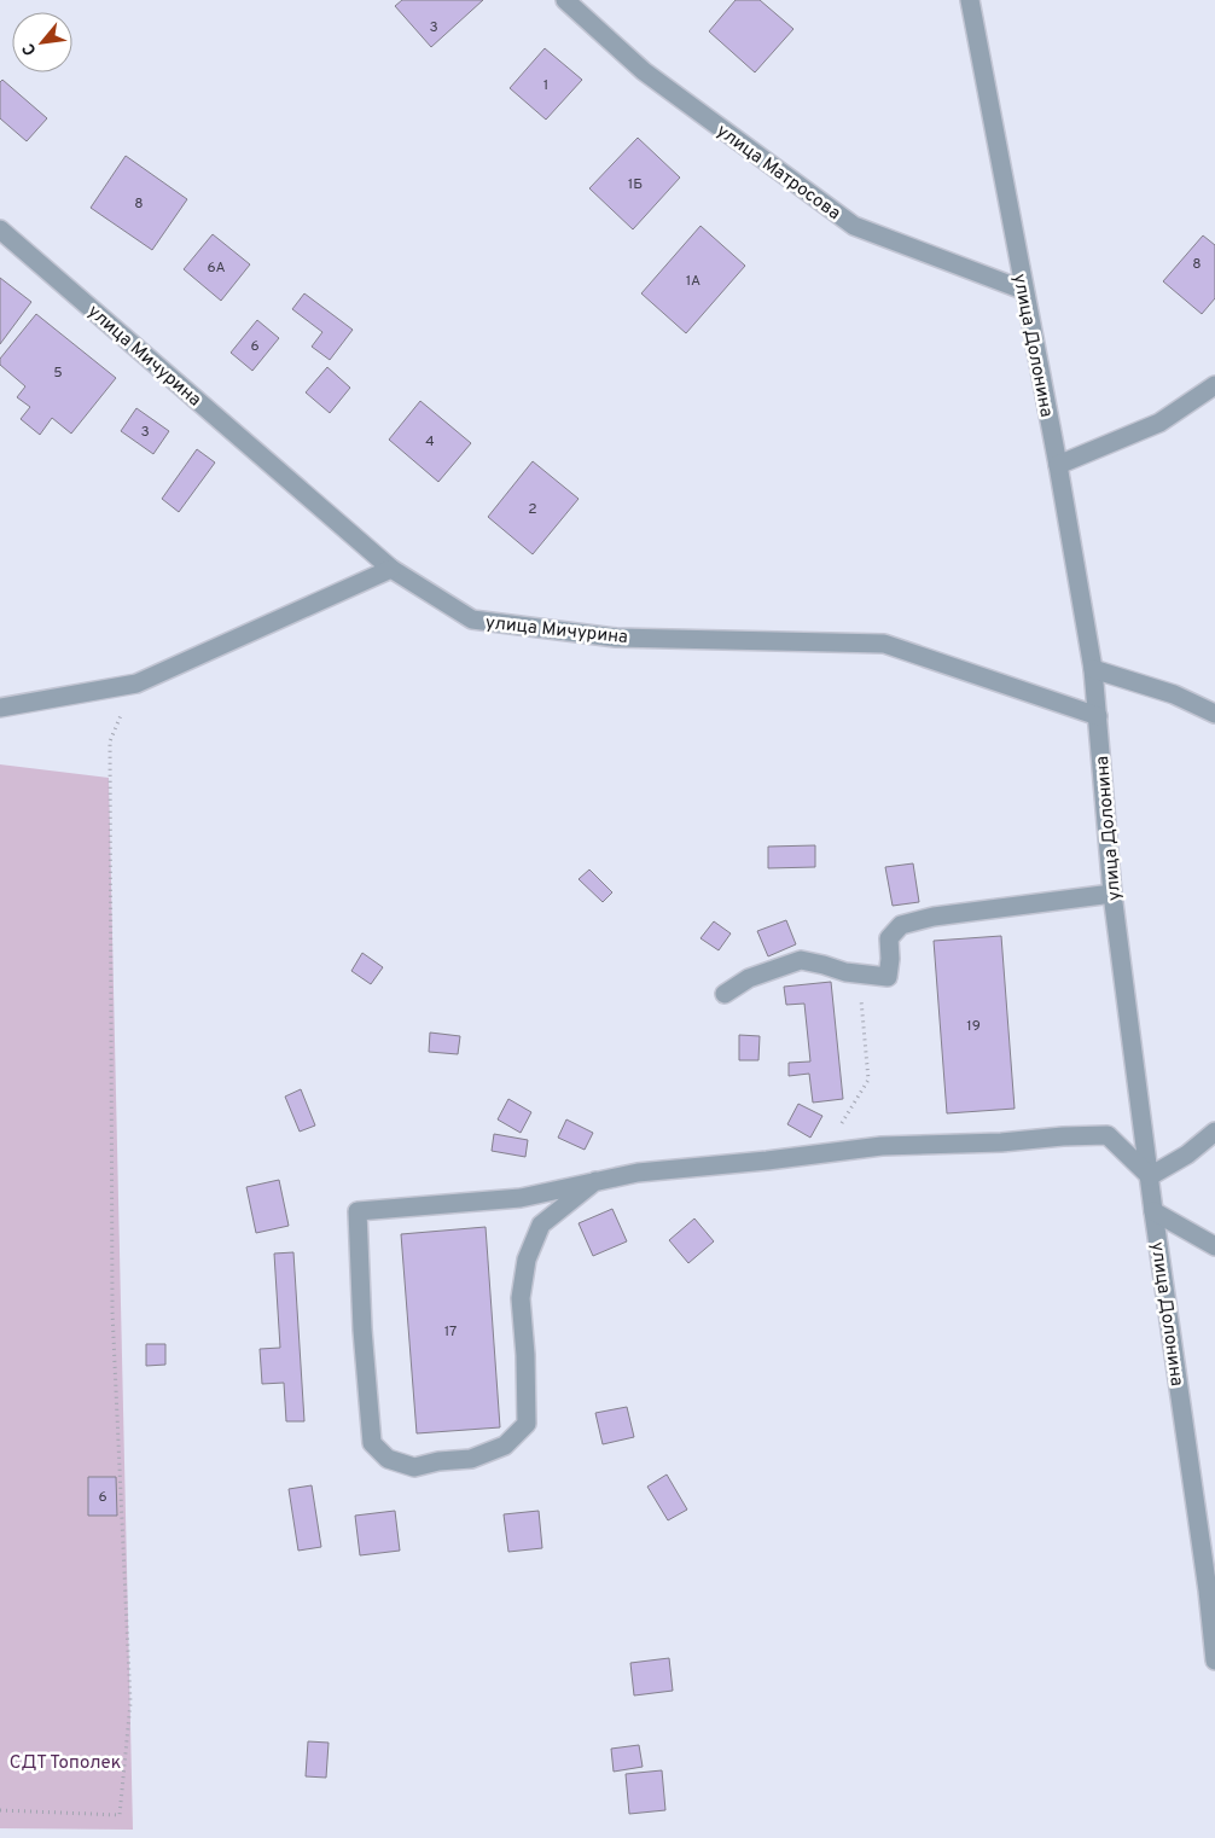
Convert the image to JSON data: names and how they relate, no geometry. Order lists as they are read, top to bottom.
{
  "streets": {
    "street": ["улица Матросова", "улица Долонина", "улица Мичурина"]
  },
  "crossings": [
    ["улица Матросова", "улица Долонина"],
    ["улица Долонина", "улица Мичурина"]
  ],
  "parks": ["СДТ Тополек"],
  "house_numbers": [
    "3",
    "1",
    "1Б",
    "8",
    "8",
    "6А",
    "1А",
    "6",
    "5",
    "3",
    "4",
    "2",
    "19",
    "17",
    "6"
  ],
  "north": "bottom left"
}
